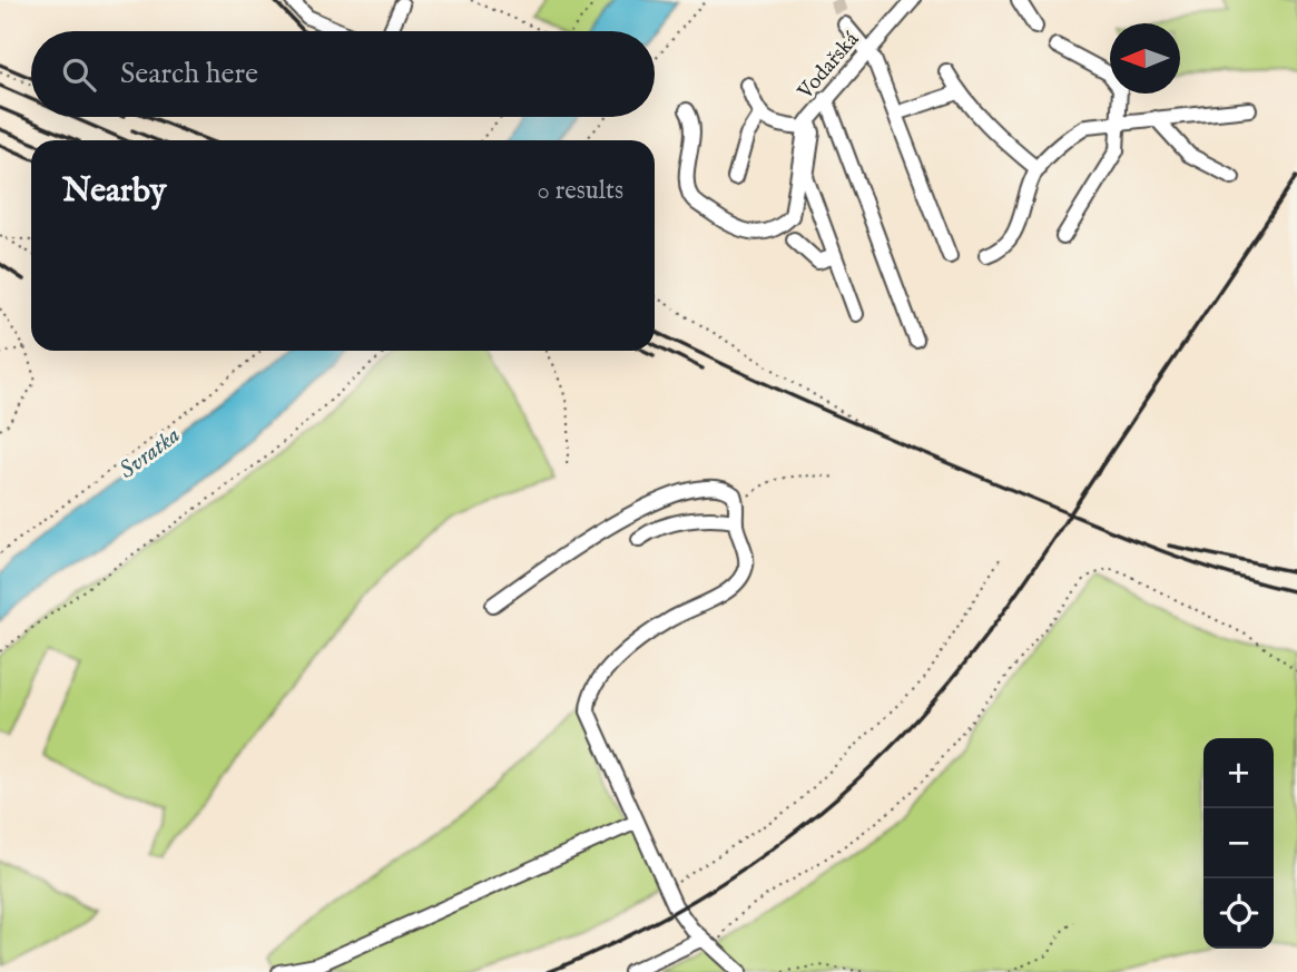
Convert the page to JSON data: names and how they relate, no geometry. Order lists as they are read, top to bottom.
{
  "streets": {
    "street": ["Vodařská"]
  },
  "water": ["Svratka"],
  "north": "left",
  "page": {
    "search": "Search here",
    "heading": ["Nearby", "0 results"],
    "map_buttons": ["+", "−"]
  }
}
